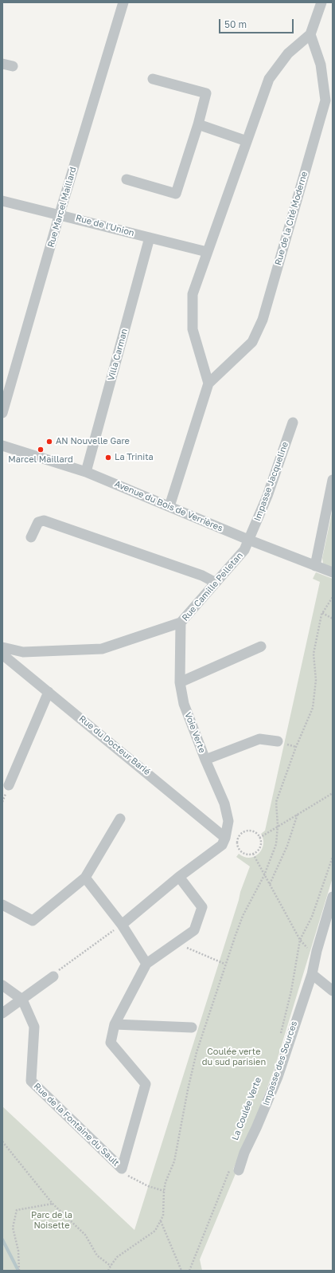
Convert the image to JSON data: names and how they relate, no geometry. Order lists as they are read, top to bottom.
{
  "streets": {
    "street": [
      "Rue Marcel Maillard",
      "Rue de la Cité Moderne",
      "Rue de l'Union",
      "Villa Carman",
      "Impasse Jacqueline",
      "Avenue du Bois de Verrières",
      "Rue Camille Pelletan",
      "Voie Verte",
      "Rue du Docteur Barié",
      "Impasse des Sources",
      "Rue de la Fontaine du Sault"
    ]
  },
  "crossings": [
    ["Rue Marcel Maillard", "Rue de l'Union"],
    ["Rue de la Cité Moderne", "Avenue du Bois de Verrières"],
    ["Rue de l'Union", "Villa Carman"],
    ["Villa Carman", "Avenue du Bois de Verrières"],
    ["Impasse Jacqueline", "Avenue du Bois de Verrières"],
    ["Impasse Jacqueline", "Rue Camille Pelletan"],
    ["Avenue du Bois de Verrières", "Rue Camille Pelletan"],
    ["Rue Camille Pelletan", "Voie Verte"],
    ["Voie Verte", "Rue du Docteur Barié"]
  ],
  "parks": ["Coulée verte du sud parisien", "Parc de la Noisette"],
  "places": ["AN Nouvelle Gare", "Marcel Maillard", "La Trinita"],
  "scale_bar": "50 m"
}
